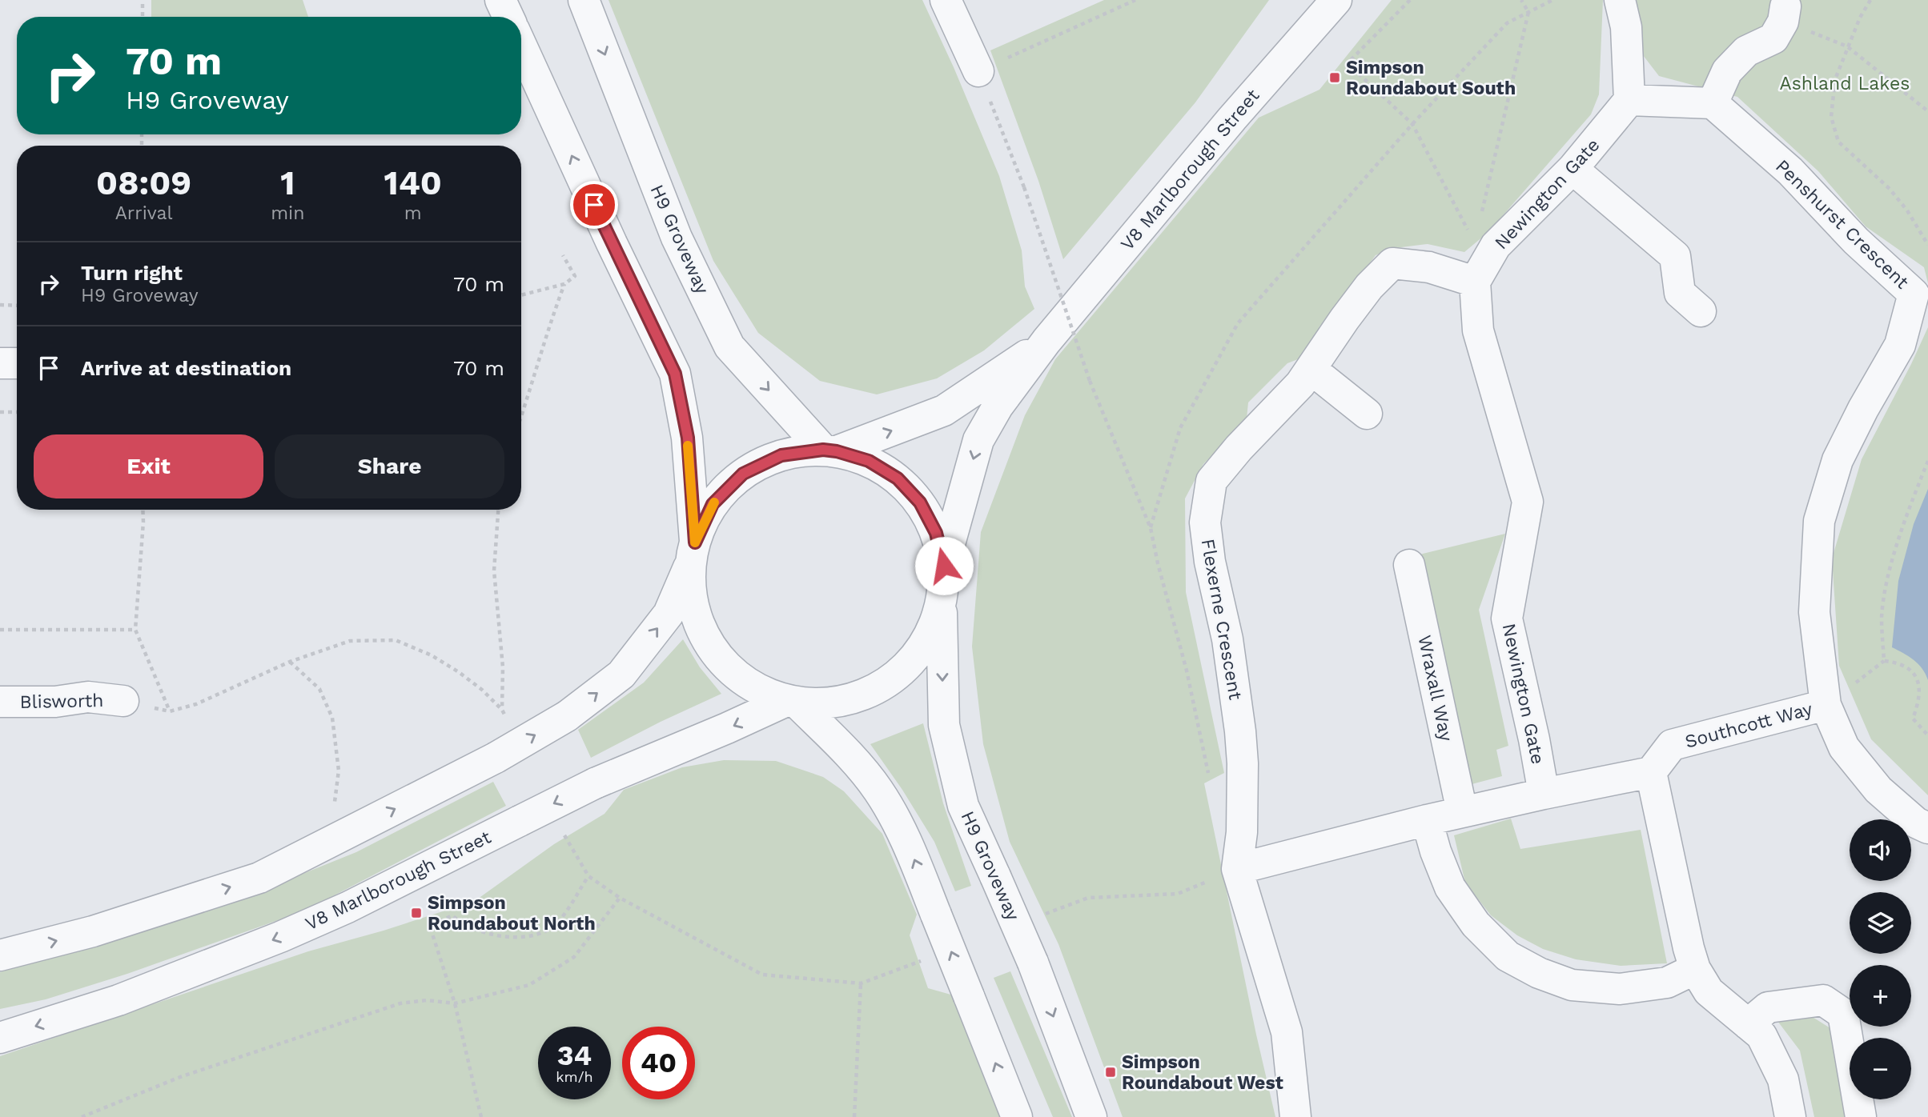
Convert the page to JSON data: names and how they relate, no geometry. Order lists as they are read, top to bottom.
{
  "streets": {
    "street": [
      "V8 Marlborough Street",
      "Newington Gate",
      "Penshurst Crescent",
      "H9 Groveway",
      "Flexerne Crescent",
      "Wraxall Way",
      "Blisworth",
      "Southcott Way"
    ]
  },
  "crossings": [
    ["V8 Marlborough Street", "H9 Groveway"],
    ["Newington Gate", "Flexerne Crescent"],
    ["Penshurst Crescent", "Southcott Way"]
  ],
  "parks": ["Ashland Lakes"],
  "places": {
    "transit": ["Simpson Roundabout South", "Simpson Roundabout North", "Simpson Roundabout West"]
  },
  "page": {
    "turn": ["70 m", "H9 Groveway"],
    "eta": [
      "08:09",
      "Arrival",
      "1",
      "min",
      "140",
      "m"
    ],
    "list": [
      {
        "name": "Turn right",
        "note": "H9 Groveway",
        "value": "70 m"
      },
      {
        "name": "Arrive at destination",
        "value": "70 m"
      }
    ],
    "buttons": ["Exit", "Share"],
    "map_buttons": ["+", "−"],
    "speed": "34 km/h",
    "limit": "40"
  }
}
